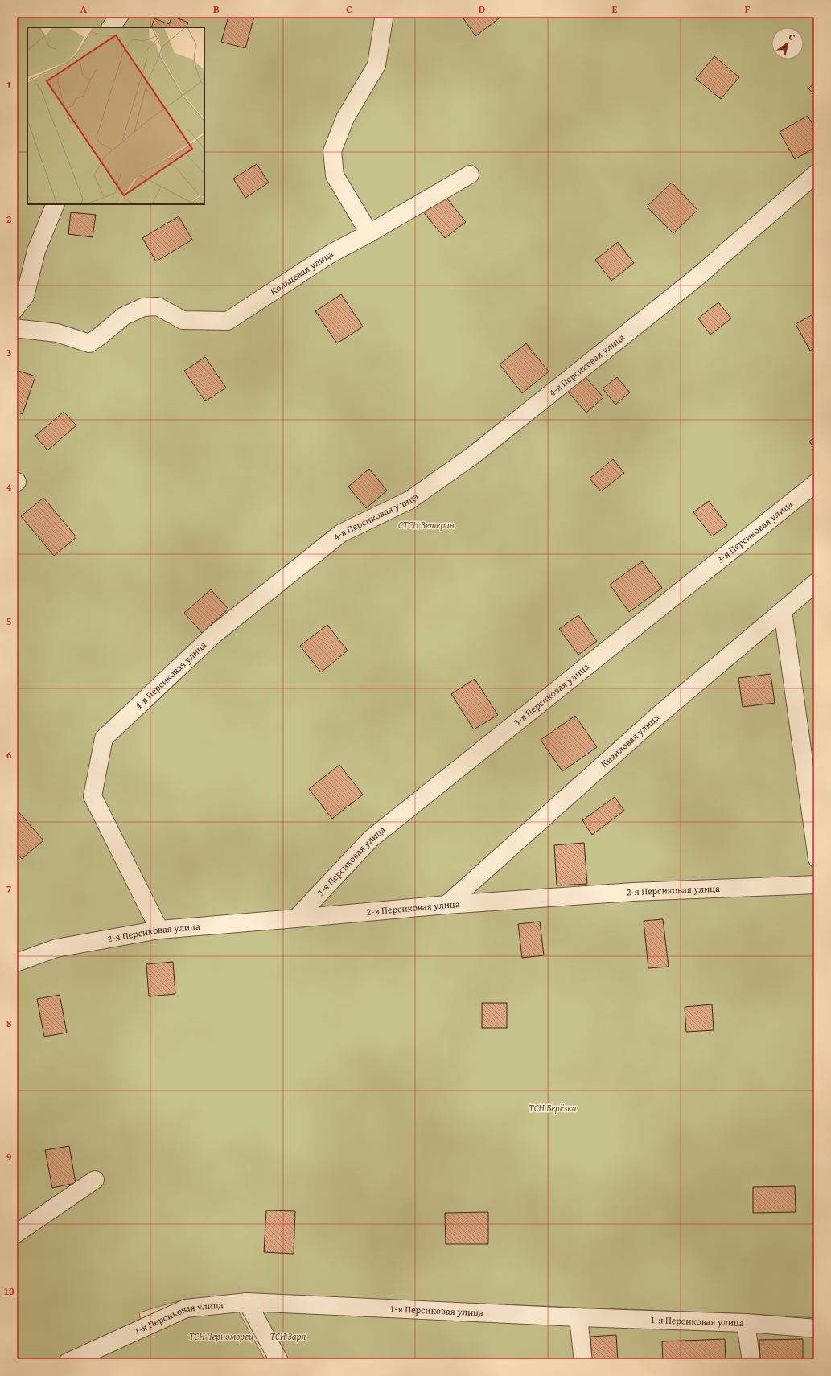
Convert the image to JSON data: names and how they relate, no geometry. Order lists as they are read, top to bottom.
{
  "streets": {
    "lane": [
      "Кольцевая улица",
      "4-я Персиковая улица",
      "3-я Персиковая улица",
      "Кизиловая улица",
      "2-я Персиковая улица",
      "1-я Персиковая улица"
    ]
  },
  "crossings": [
    ["4-я Персиковая улица", "2-я Персиковая улица"],
    ["3-я Персиковая улица", "2-я Персиковая улица"],
    ["Кизиловая улица", "2-я Персиковая улица"]
  ],
  "parks": [
    "СТСН Ветеран",
    "ТСН Берёзка",
    "ТСН Черноморец",
    "ТСН Заря"
  ],
  "north": "top right",
  "grid": {
    "columns": [
      "A",
      "B",
      "C",
      "D",
      "E",
      "F"
    ],
    "rows": [
      "1",
      "2",
      "3",
      "4",
      "5",
      "6",
      "7",
      "8",
      "9",
      "10"
    ]
  }
}
